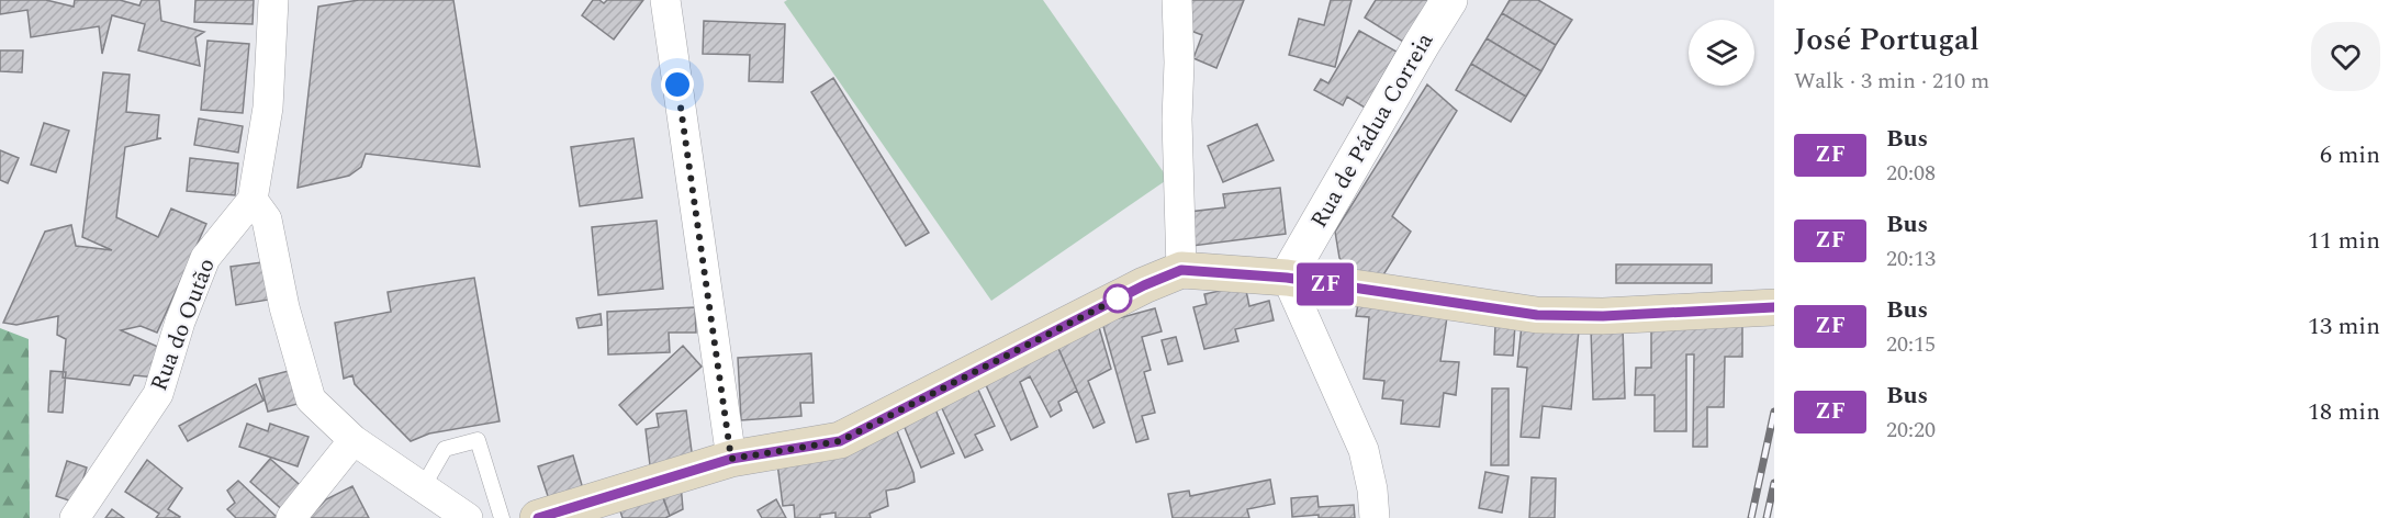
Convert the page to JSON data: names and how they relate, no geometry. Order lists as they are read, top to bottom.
{
  "streets": {
    "street": ["Rua de Pádua Correia", "Rua do Outão"]
  },
  "lines": ["bus line ZF"],
  "page": {
    "on_map": "ZF",
    "heading": ["José Portugal", "Walk · 3 min · 210 m"],
    "list": [
      {
        "mark": "ZF",
        "name": "Bus",
        "note": "20:08",
        "value": "6 min"
      },
      {
        "mark": "ZF",
        "name": "Bus",
        "note": "20:13",
        "value": "11 min"
      },
      {
        "mark": "ZF",
        "name": "Bus",
        "note": "20:15",
        "value": "13 min"
      },
      {
        "mark": "ZF",
        "name": "Bus",
        "note": "20:20",
        "value": "18 min"
      }
    ]
  }
}
